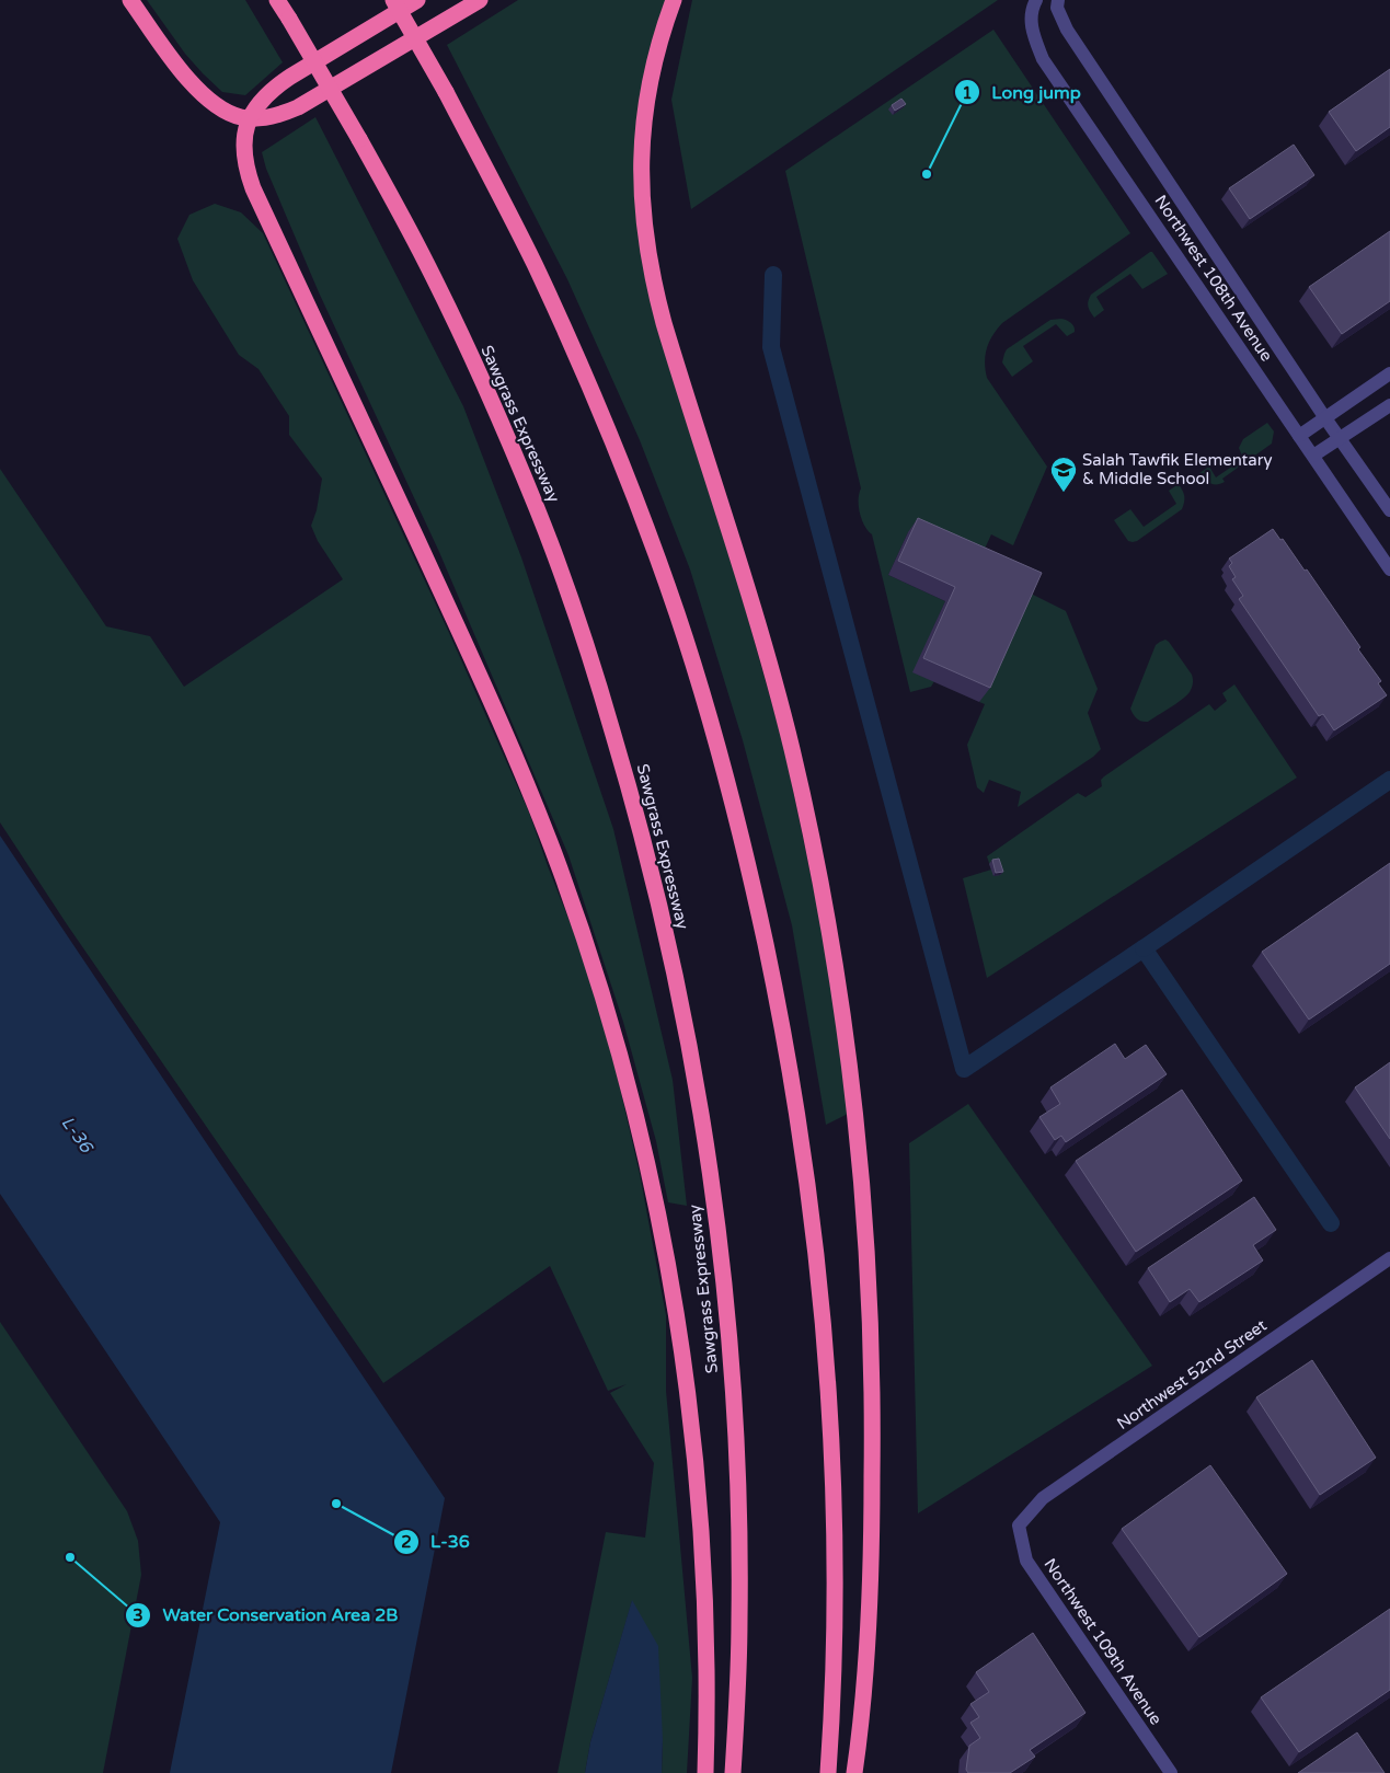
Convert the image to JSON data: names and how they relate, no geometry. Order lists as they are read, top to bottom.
{
  "streets": {
    "highway": ["Sawgrass Expressway"],
    "street": ["Northwest 108th Avenue", "Northwest 52nd Street", "Northwest 109th Avenue"]
  },
  "crossings": [
    ["Northwest 52nd Street", "Northwest 109th Avenue"]
  ],
  "water": ["L-36"],
  "places": {
    "other": ["Long jump", "L-36", "Water Conservation Area 2B"],
    "school or university": ["Salah Tawfik Elementary & Middle School"]
  }
}
